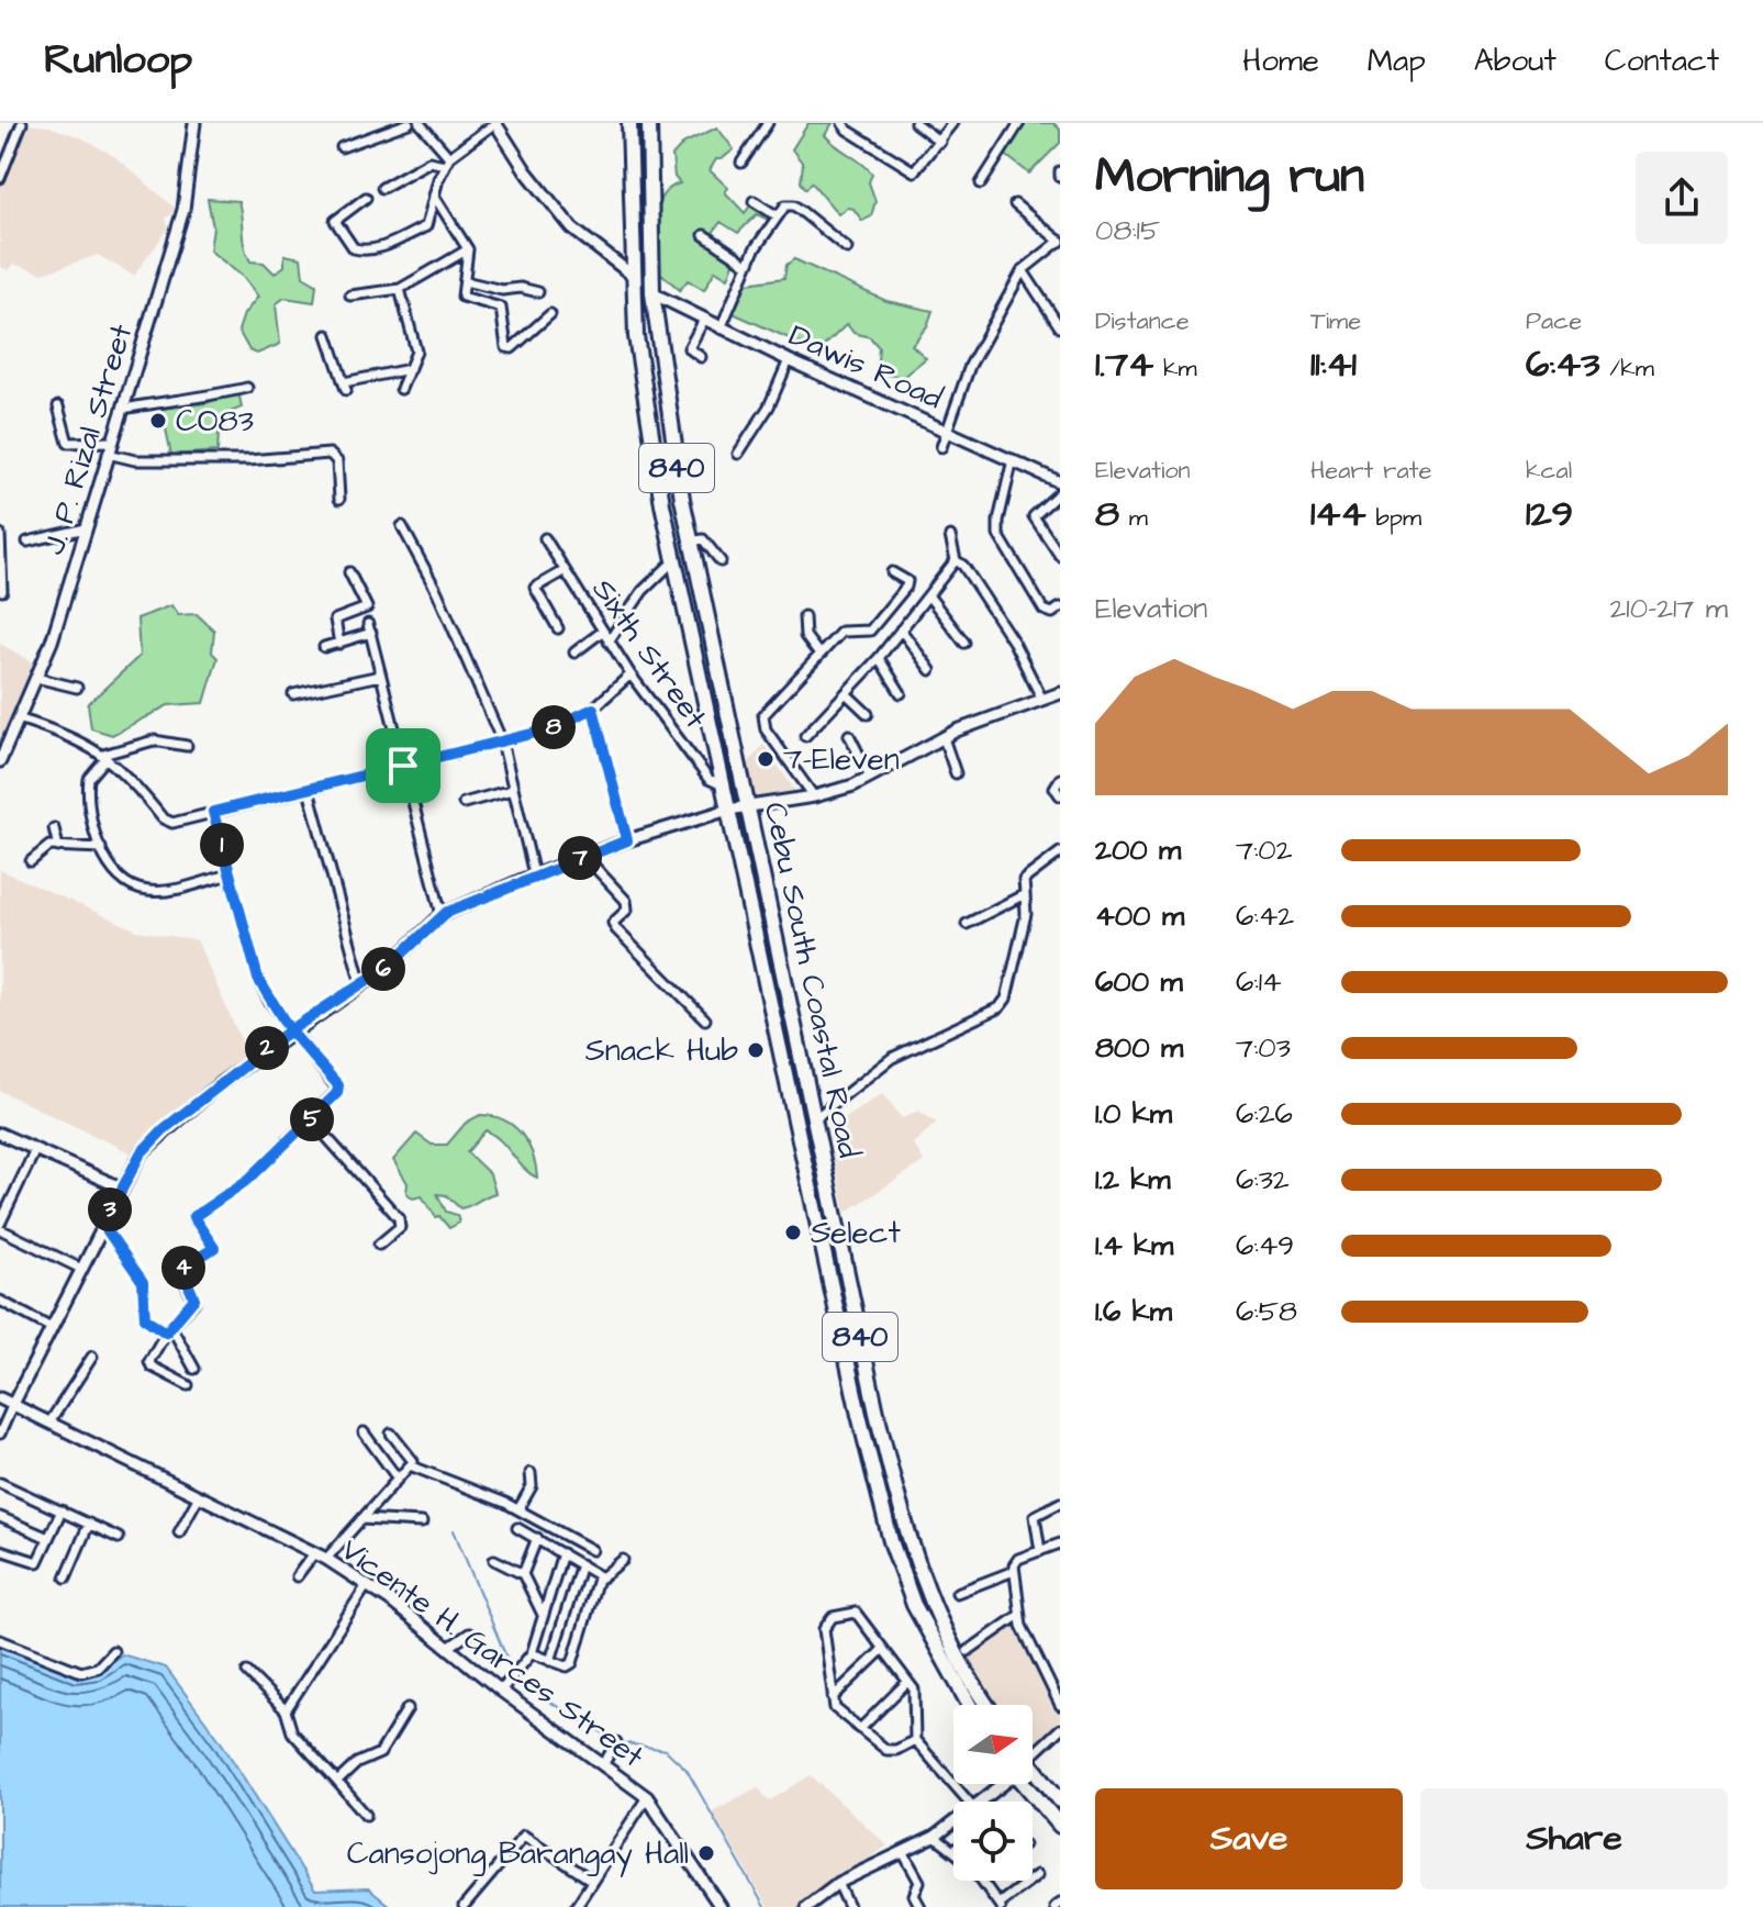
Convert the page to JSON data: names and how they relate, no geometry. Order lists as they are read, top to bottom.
{
  "streets": {
    "highway": ["840", "Cebu South Coastal Road"],
    "street": [
      "Dawis Road",
      "J. P. Rizal Street",
      "Sixth Street",
      "Vicente H. Garces Street"
    ]
  },
  "crossings": [
    ["Dawis Road", "Cebu South Coastal Road"],
    ["Sixth Street", "Cebu South Coastal Road"]
  ],
  "places": [
    "CO83",
    "7-Eleven",
    "Snack Hub",
    "Select",
    "Cansojong Barangay Hall"
  ],
  "north": "right",
  "page": {
    "header": "Runloop",
    "nav": [
      "Home",
      "Map",
      "About",
      "Contact"
    ],
    "heading": ["Morning run", "08:15"],
    "stats": [
      ["Distance", "1.74 km"],
      ["Time", "11:41"],
      ["Pace", "6:43 /km"],
      ["Elevation", "8 m"],
      ["Heart rate", "144 bpm"],
      ["kcal", "129"]
    ],
    "chart": ["Elevation", "210–217 m"],
    "pins": [
      "8",
      "1",
      "7",
      "6",
      "2",
      "5",
      "3",
      "4"
    ],
    "list": [
      {
        "name": "200 m",
        "note": "7:02"
      },
      {
        "name": "400 m",
        "note": "6:42"
      },
      {
        "name": "600 m",
        "note": "6:14"
      },
      {
        "name": "800 m",
        "note": "7:03"
      },
      {
        "name": "1.0 km",
        "note": "6:26"
      },
      {
        "name": "1.2 km",
        "note": "6:32"
      },
      {
        "name": "1.4 km",
        "note": "6:49"
      },
      {
        "name": "1.6 km",
        "note": "6:58"
      }
    ],
    "buttons": ["Save", "Share"]
  }
}
